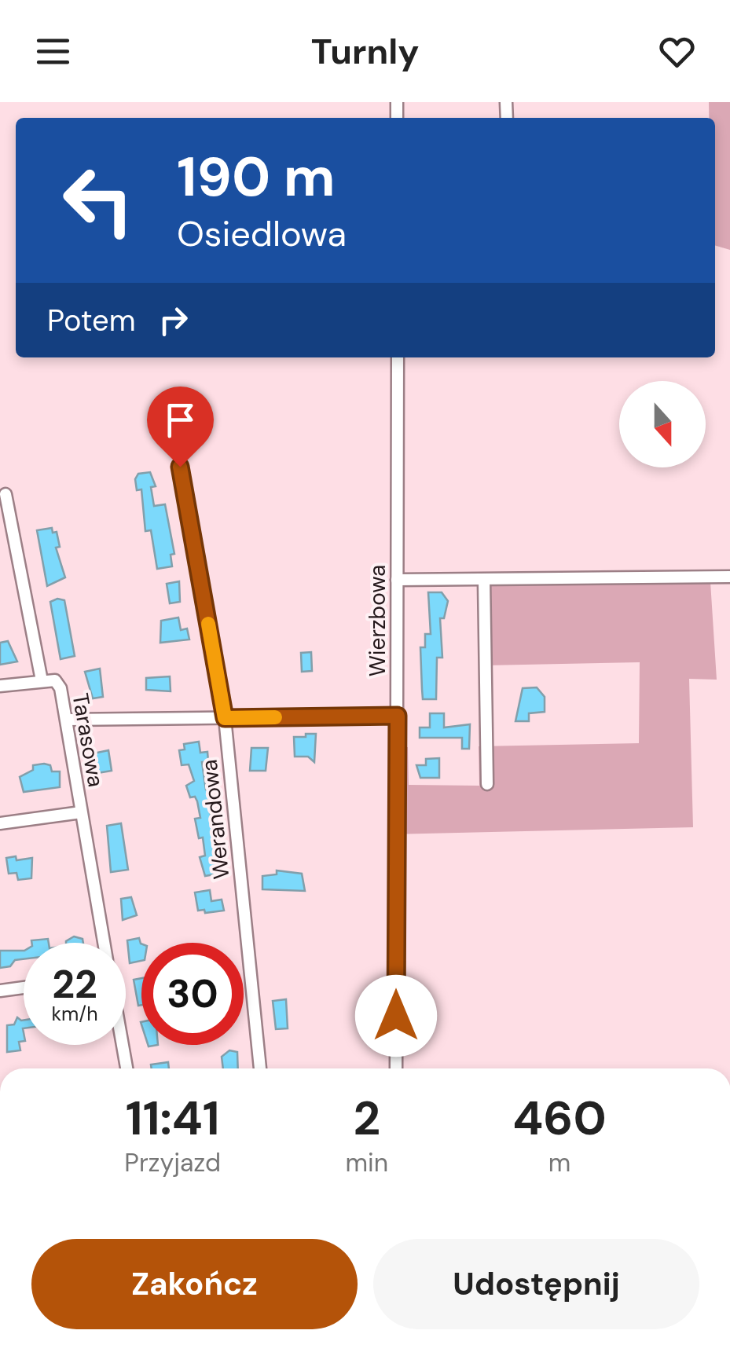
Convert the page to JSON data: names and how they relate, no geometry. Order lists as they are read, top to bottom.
{
  "streets": {
    "street": ["Wierzbowa", "Tarasowa", "Werandowa"]
  },
  "north": "bottom",
  "page": {
    "header": "Turnly",
    "turn": ["190 m", "Osiedlowa"],
    "then": "Potem",
    "speed": "22 km/h",
    "limit": "30",
    "eta": [
      "11:41",
      "Przyjazd",
      "2",
      "min",
      "460",
      "m"
    ],
    "buttons": ["Zakończ", "Udostępnij"]
  }
}
